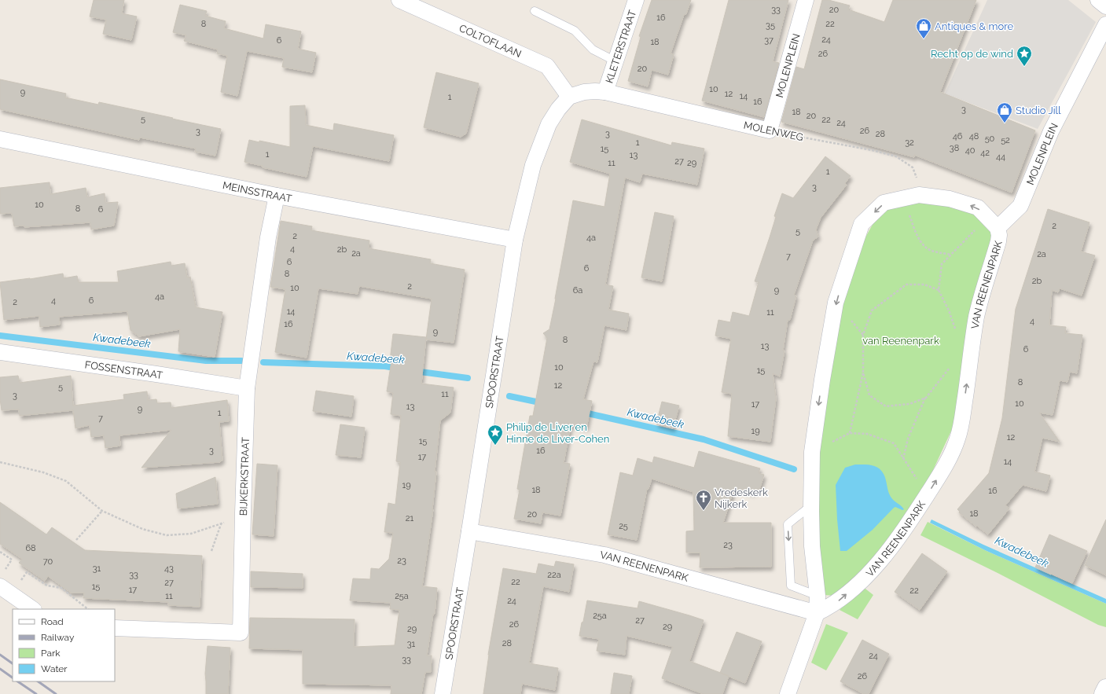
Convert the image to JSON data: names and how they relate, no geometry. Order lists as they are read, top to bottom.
{
  "streets": {
    "street": [
      "COLTOFLAAN",
      "KLETERSTRAAT",
      "MOLENPLEIN",
      "MOLENWEG",
      "MEINSSTRAAT",
      "VAN REENENPARK",
      "FOSSENSTRAAT",
      "SPOORSTRAAT",
      "BIJKERKSTRAAT"
    ]
  },
  "crossings": [
    ["COLTOFLAAN", "SPOORSTRAAT"],
    ["KLETERSTRAAT", "MOLENWEG"],
    ["MOLENPLEIN", "MOLENWEG"],
    ["MOLENPLEIN", "VAN REENENPARK"],
    ["MEINSSTRAAT", "SPOORSTRAAT"],
    ["MEINSSTRAAT", "BIJKERKSTRAAT"],
    ["VAN REENENPARK", "SPOORSTRAAT"],
    ["FOSSENSTRAAT", "BIJKERKSTRAAT"]
  ],
  "water": ["Kwadebeek"],
  "parks": ["van Reenenpark"],
  "places": {
    "shop": ["Antiques & more", "Studio Jill"],
    "place": ["Recht op de wind", "Philip de Liver en Hinne de Liver-Cohen"],
    "church": ["Vredeskerk Nijkerk"]
  },
  "house_numbers": [
    "33",
    "20",
    "16",
    "8",
    "22",
    "35",
    "24",
    "6",
    "37",
    "18",
    "26",
    "20",
    "10",
    "9",
    "12",
    "14",
    "1",
    "16",
    "3",
    "18",
    "20",
    "5",
    "22",
    "24",
    "26",
    "3",
    "3",
    "28",
    "46",
    "48",
    "50",
    "52",
    "1",
    "32",
    "38",
    "15",
    "40",
    "42",
    "1",
    "13",
    "44",
    "27",
    "11",
    "29",
    "1",
    "3",
    "10",
    "8",
    "6",
    "2",
    "5",
    "2",
    "4a",
    "4",
    "2b",
    "2a",
    "2a",
    "7",
    "6",
    "6",
    "8",
    "2b",
    "2",
    "10",
    "6a",
    "9",
    "4a",
    "4",
    "6",
    "2",
    "14",
    "11",
    "4",
    "16",
    "9",
    "8",
    "13",
    "6",
    "10",
    "15",
    "8",
    "12",
    "5",
    "11",
    "3",
    "10",
    "17",
    "13",
    "9",
    "1",
    "7",
    "19",
    "12",
    "15",
    "3",
    "16",
    "17",
    "14",
    "19",
    "18",
    "16",
    "18",
    "20",
    "21",
    "25",
    "23",
    "68",
    "23",
    "70",
    "31",
    "43",
    "33",
    "22a",
    "22",
    "27",
    "15",
    "17",
    "22",
    "11",
    "25a",
    "24",
    "25a",
    "27",
    "26",
    "29",
    "29",
    "28",
    "31",
    "24",
    "33",
    "26"
  ],
  "legend": [
    "Road",
    "Railway",
    "Park",
    "Water"
  ]
}
